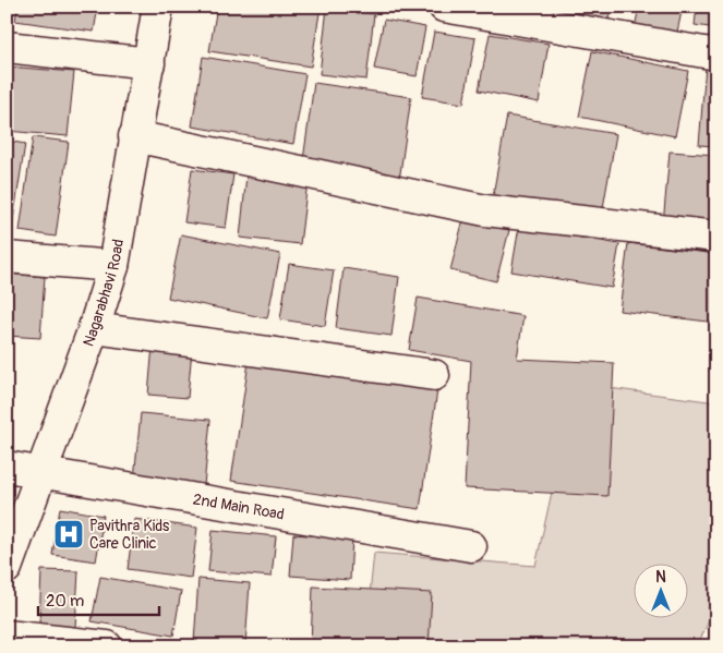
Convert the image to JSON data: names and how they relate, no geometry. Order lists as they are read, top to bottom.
{
  "streets": {
    "street": ["Nagarabhavi Road", "2nd Main Road"]
  },
  "crossings": [
    ["Nagarabhavi Road", "2nd Main Road"]
  ],
  "places": {
    "hospital": ["Pavithra Kids Care Clinic"]
  },
  "scale_bar": "20 m",
  "north": "top"
}
